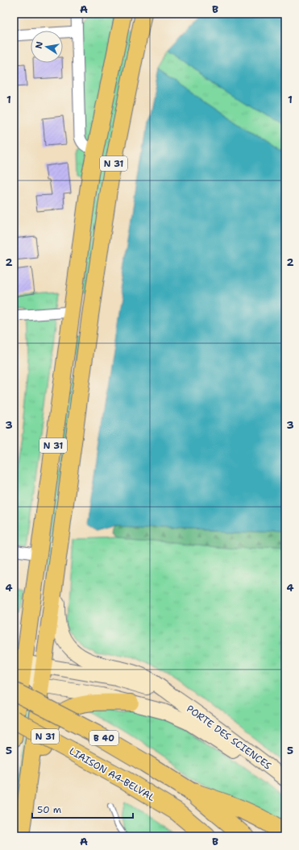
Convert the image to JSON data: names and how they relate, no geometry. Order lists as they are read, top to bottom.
{
  "streets": {
    "highway": ["B 40", "LIAISON A4-BELVAL"],
    "main road": ["N 31", "PORTE DES SCIENCES"]
  },
  "crossings": [
    ["N 31", "PORTE DES SCIENCES"],
    ["N 31", "LIAISON A4-BELVAL"],
    ["B 40", "LIAISON A4-BELVAL"]
  ],
  "scale_bar": "50 m",
  "north": "left",
  "grid": {
    "columns": ["A", "B"],
    "rows": [
      "1",
      "2",
      "3",
      "4",
      "5"
    ]
  }
}
